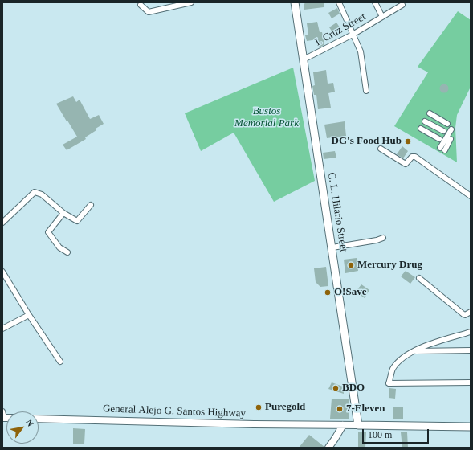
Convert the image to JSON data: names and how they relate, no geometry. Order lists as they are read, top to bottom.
{
  "streets": {
    "main road": ["C. L. Hilario Street", "General Alejo G. Santos Highway"],
    "street": ["I. Cruz Street"]
  },
  "crossings": [
    ["I. Cruz Street", "C. L. Hilario Street"],
    ["C. L. Hilario Street", "General Alejo G. Santos Highway"]
  ],
  "parks": ["Bustos Memorial Park"],
  "places": [
    "DG's Food Hub",
    "Mercury Drug",
    "O!Save",
    "BDO",
    "Puregold",
    "7-Eleven"
  ],
  "scale_bar": "100 m",
  "north": "top right"
}
